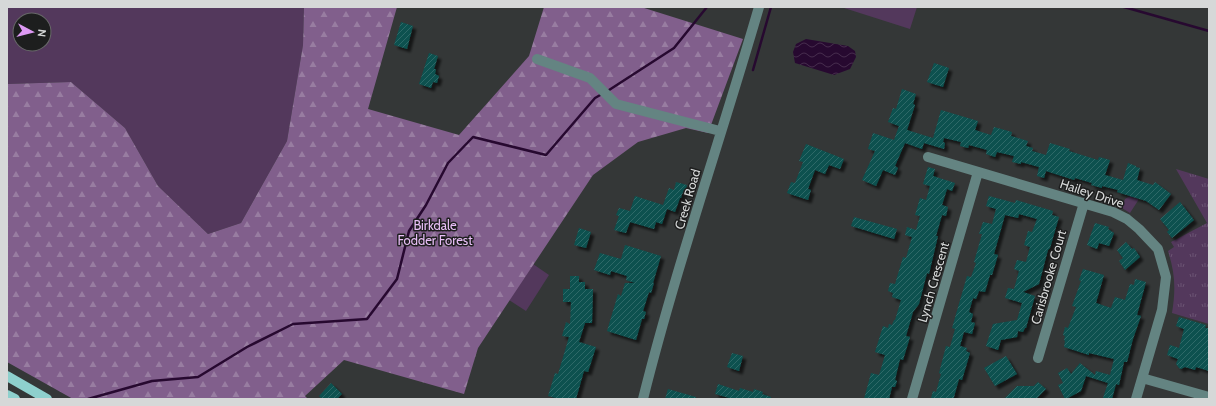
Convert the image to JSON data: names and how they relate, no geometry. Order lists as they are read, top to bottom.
{
  "streets": {
    "street": [
      "Hailey Drive",
      "Creek Road",
      "Carisbrooke Court",
      "Lynch Crescent"
    ]
  },
  "crossings": [
    ["Hailey Drive", "Carisbrooke Court"],
    ["Hailey Drive", "Lynch Crescent"]
  ],
  "parks": ["Birkdale Fodder Forest"],
  "north": "right"
}
